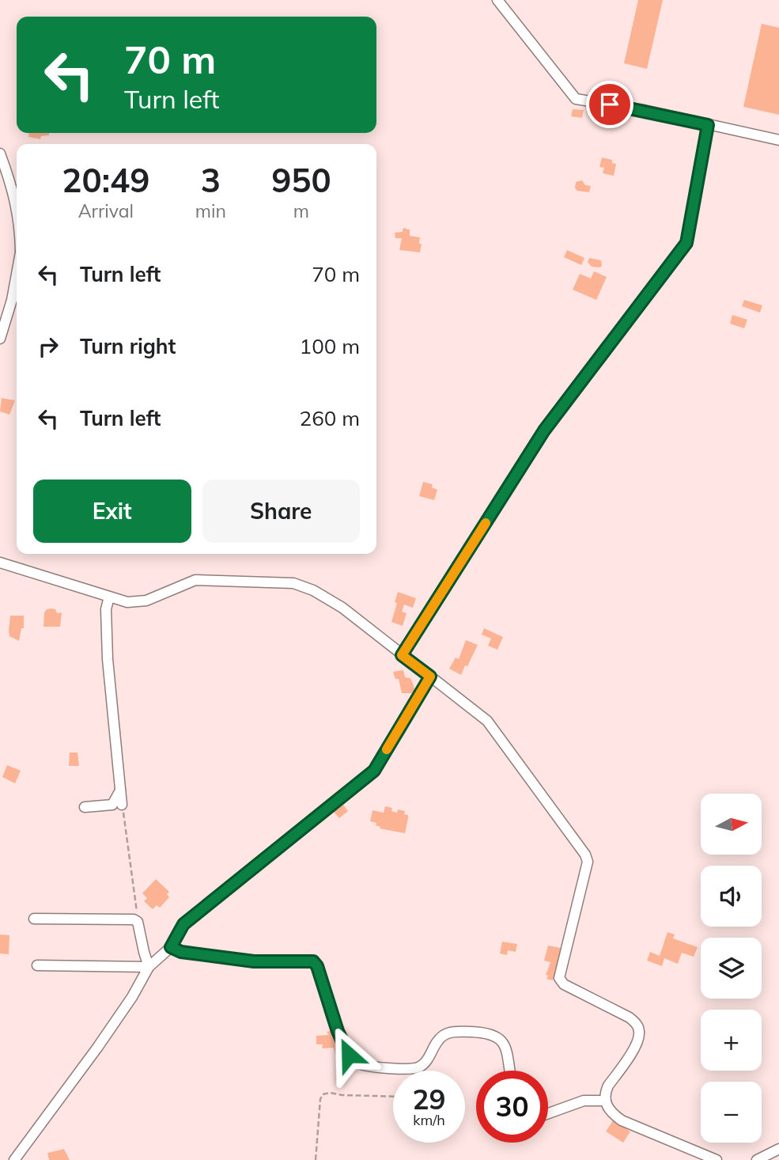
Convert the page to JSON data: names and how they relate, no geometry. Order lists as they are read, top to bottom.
{
  "north": "right",
  "page": {
    "turn": ["70 m", "Turn left"],
    "eta": [
      "20:49",
      "Arrival",
      "3",
      "min",
      "950",
      "m"
    ],
    "list": [
      {
        "name": "Turn left",
        "value": "70 m"
      },
      {
        "name": "Turn right",
        "value": "100 m"
      },
      {
        "name": "Turn left",
        "value": "260 m"
      }
    ],
    "buttons": ["Exit", "Share"],
    "map_buttons": ["+", "−"],
    "speed": "29 km/h",
    "limit": "30"
  }
}
